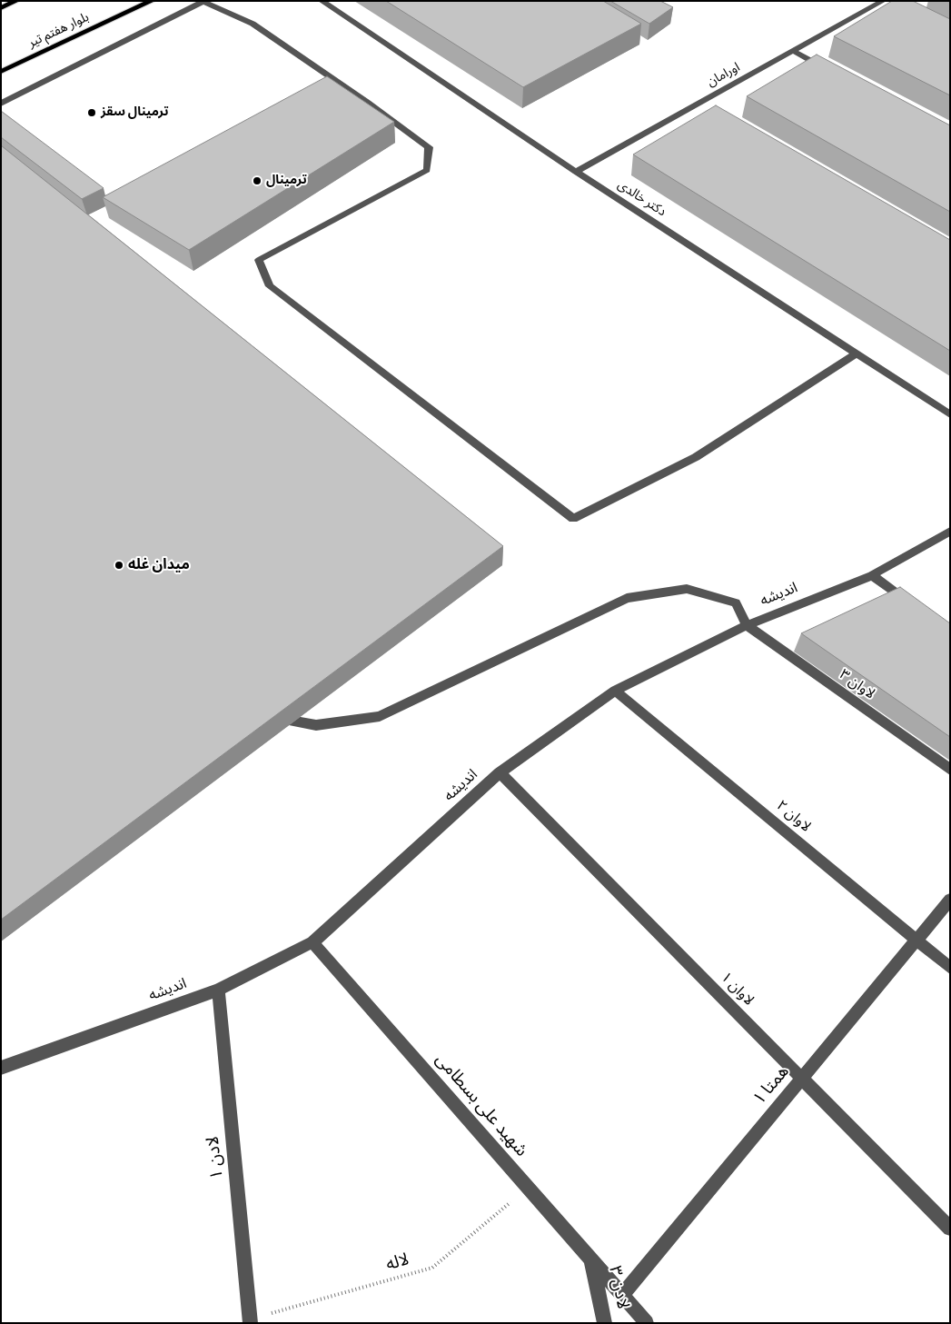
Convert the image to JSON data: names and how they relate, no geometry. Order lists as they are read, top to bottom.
{
  "streets": {
    "main road": ["بلوار هفتم تیر"],
    "street": [
      "اورامان",
      "دکتر خالدی",
      "اندیشه",
      "لاوان ۳",
      "لاوان ۲",
      "لاوان ۱",
      "همتا ۱",
      "شهید علی بسطامی",
      "لادن ۱",
      "لادن ۳"
    ],
    "path": ["لاله"]
  },
  "crossings": [
    ["اورامان", "دکتر خالدی"],
    ["اندیشه", "لاوان ۳"],
    ["اندیشه", "لاوان ۲"],
    ["اندیشه", "لاوان ۱"],
    ["اندیشه", "شهید علی بسطامی"],
    ["اندیشه", "لادن ۱"],
    ["لاوان ۲", "همتا ۱"],
    ["لاوان ۱", "همتا ۱"],
    ["همتا ۱", "شهید علی بسطامی"],
    ["شهید علی بسطامی", "لاله"],
    ["شهید علی بسطامی", "لادن ۳"],
    ["لادن ۱", "لاله"]
  ],
  "places": ["ترمینال سقز", "ترمینال", "میدان غله"]
}
